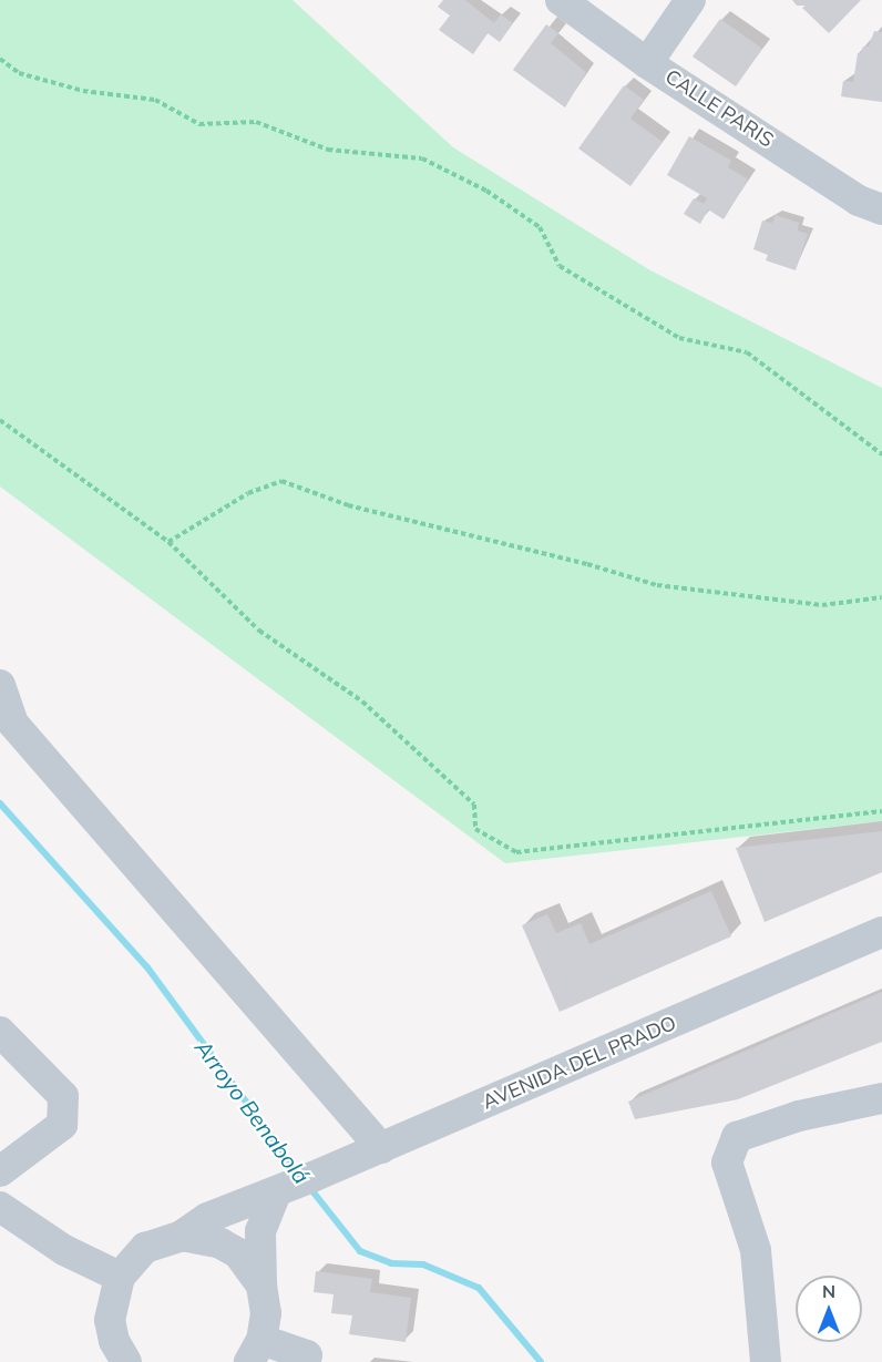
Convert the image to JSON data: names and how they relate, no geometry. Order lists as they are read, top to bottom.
{
  "streets": {
    "street": ["CALLE PARIS", "AVENIDA DEL PRADO"]
  },
  "water": ["Arroyo Benabolá"],
  "north": "top"
}
